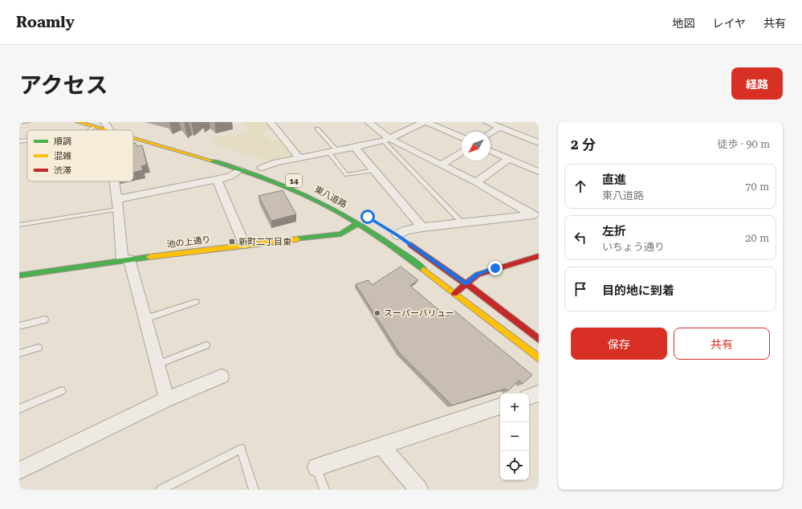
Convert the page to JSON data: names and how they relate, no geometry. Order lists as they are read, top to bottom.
{
  "streets": {
    "main road": ["14", "東八道路", "池の上通り"]
  },
  "crossings": [
    ["東八道路", "池の上通り"]
  ],
  "places": {
    "transit": ["新町二丁目東"],
    "other": ["スーパーバリュー"]
  },
  "legend": ["順調", "混雑", "渋滞"],
  "north": "bottom left",
  "page": {
    "header": "Roamly",
    "nav": ["地図", "レイヤ", "共有"],
    "title": "アクセス",
    "buttons": [
      "経路",
      ["保存", "共有"]
    ],
    "heading": ["2 分", "徒歩 · 90 m"],
    "list": [
      ["直進", "東八道路", "70 m"],
      ["左折", "いちょう通り", "20 m"],
      "目的地に到着"
    ],
    "map_buttons": ["+", "−"]
  }
}
